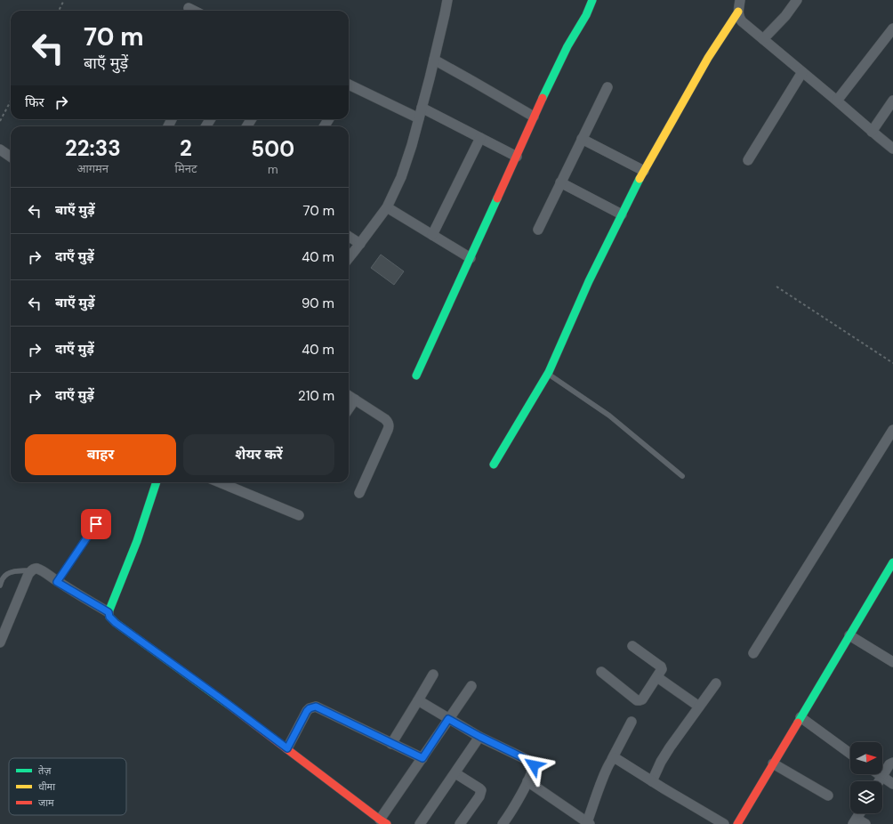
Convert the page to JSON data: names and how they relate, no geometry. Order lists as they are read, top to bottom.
{
  "legend": ["तेज़", "धीमा", "जाम"],
  "north": "right",
  "page": {
    "turn": ["70 m", "बाएँ मुड़ें"],
    "then": "फिर",
    "eta": [
      "22:33",
      "आगमन",
      "2",
      "मिनट",
      "500",
      "m"
    ],
    "list": [
      {
        "name": "बाएँ मुड़ें",
        "value": "70 m"
      },
      {
        "name": "दाएँ मुड़ें",
        "value": "40 m"
      },
      {
        "name": "बाएँ मुड़ें",
        "value": "90 m"
      },
      {
        "name": "दाएँ मुड़ें",
        "value": "40 m"
      },
      {
        "name": "दाएँ मुड़ें",
        "value": "210 m"
      }
    ],
    "buttons": ["बाहर", "शेयर करें"]
  }
}
